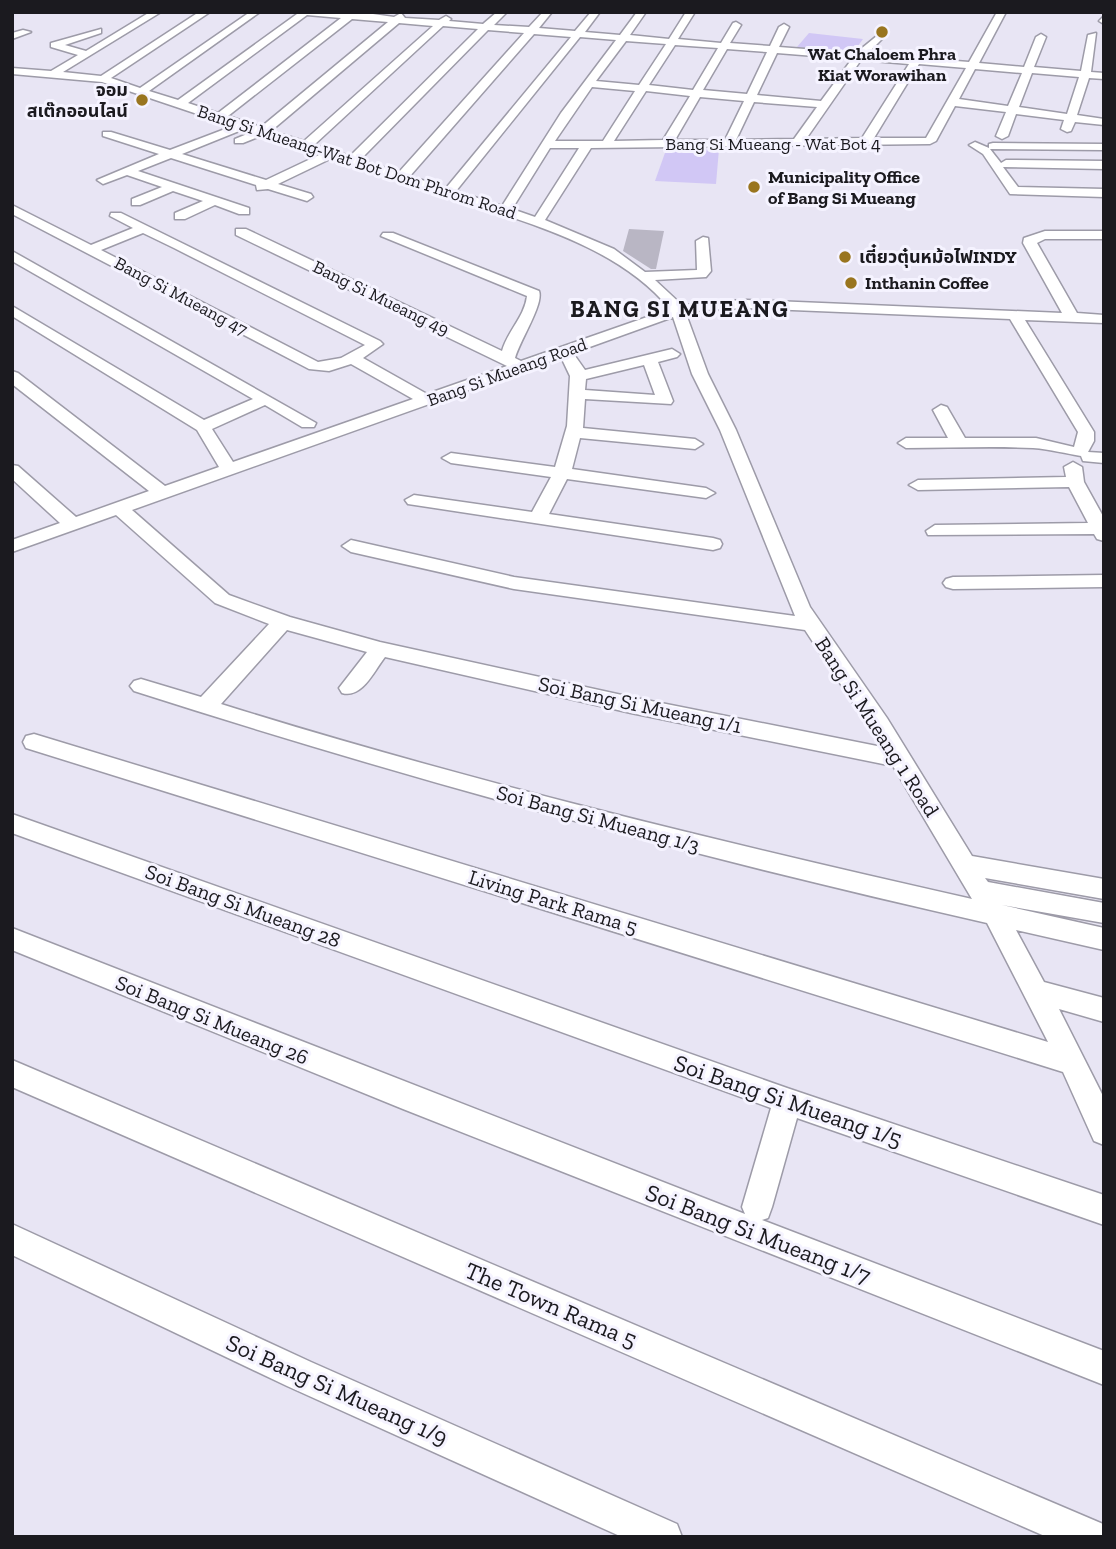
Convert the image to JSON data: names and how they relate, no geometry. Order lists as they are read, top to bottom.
{
  "streets": {
    "street": [
      "Bang Si Mueang - Wat Bot 4",
      "Bang Si Mueang-Wat Bot Dom Phrom Road",
      "Bang Si Mueang 47",
      "Bang Si Mueang 49",
      "Bang Si Mueang Road",
      "Soi Bang Si Mueang 1/1",
      "Bang Si Mueang 1 Road",
      "Soi Bang Si Mueang 1/3",
      "Living Park Rama 5",
      "Soi Bang Si Mueang 28",
      "Soi Bang Si Mueang 26",
      "Soi Bang Si Mueang 1/5",
      "Soi Bang Si Mueang 1/7",
      "The Town Rama 5",
      "Soi Bang Si Mueang 1/9"
    ]
  },
  "crossings": [
    ["Bang Si Mueang-Wat Bot Dom Phrom Road", "Bang Si Mueang Road"],
    ["Bang Si Mueang-Wat Bot Dom Phrom Road", "Bang Si Mueang 1 Road"],
    ["Bang Si Mueang 49", "Bang Si Mueang Road"],
    ["Bang Si Mueang Road", "Soi Bang Si Mueang 1/1"],
    ["Bang Si Mueang Road", "Bang Si Mueang 1 Road"],
    ["Soi Bang Si Mueang 1/1", "Bang Si Mueang 1 Road"],
    ["Bang Si Mueang 1 Road", "Soi Bang Si Mueang 1/3"],
    ["Bang Si Mueang 1 Road", "Living Park Rama 5"],
    ["Soi Bang Si Mueang 28", "Soi Bang Si Mueang 1/5"],
    ["Soi Bang Si Mueang 26", "Soi Bang Si Mueang 1/7"]
  ],
  "districts": ["BANG SI MUEANG"],
  "places": [
    "Wat Chaloem Phra Kiat Worawihan",
    "จอม สเต๊กออนไลน์",
    "Municipality Office of Bang Si Mueang",
    "เตี๋ยวตุ๋นหม้อไฟINDY",
    "Inthanin Coffee"
  ]
}
